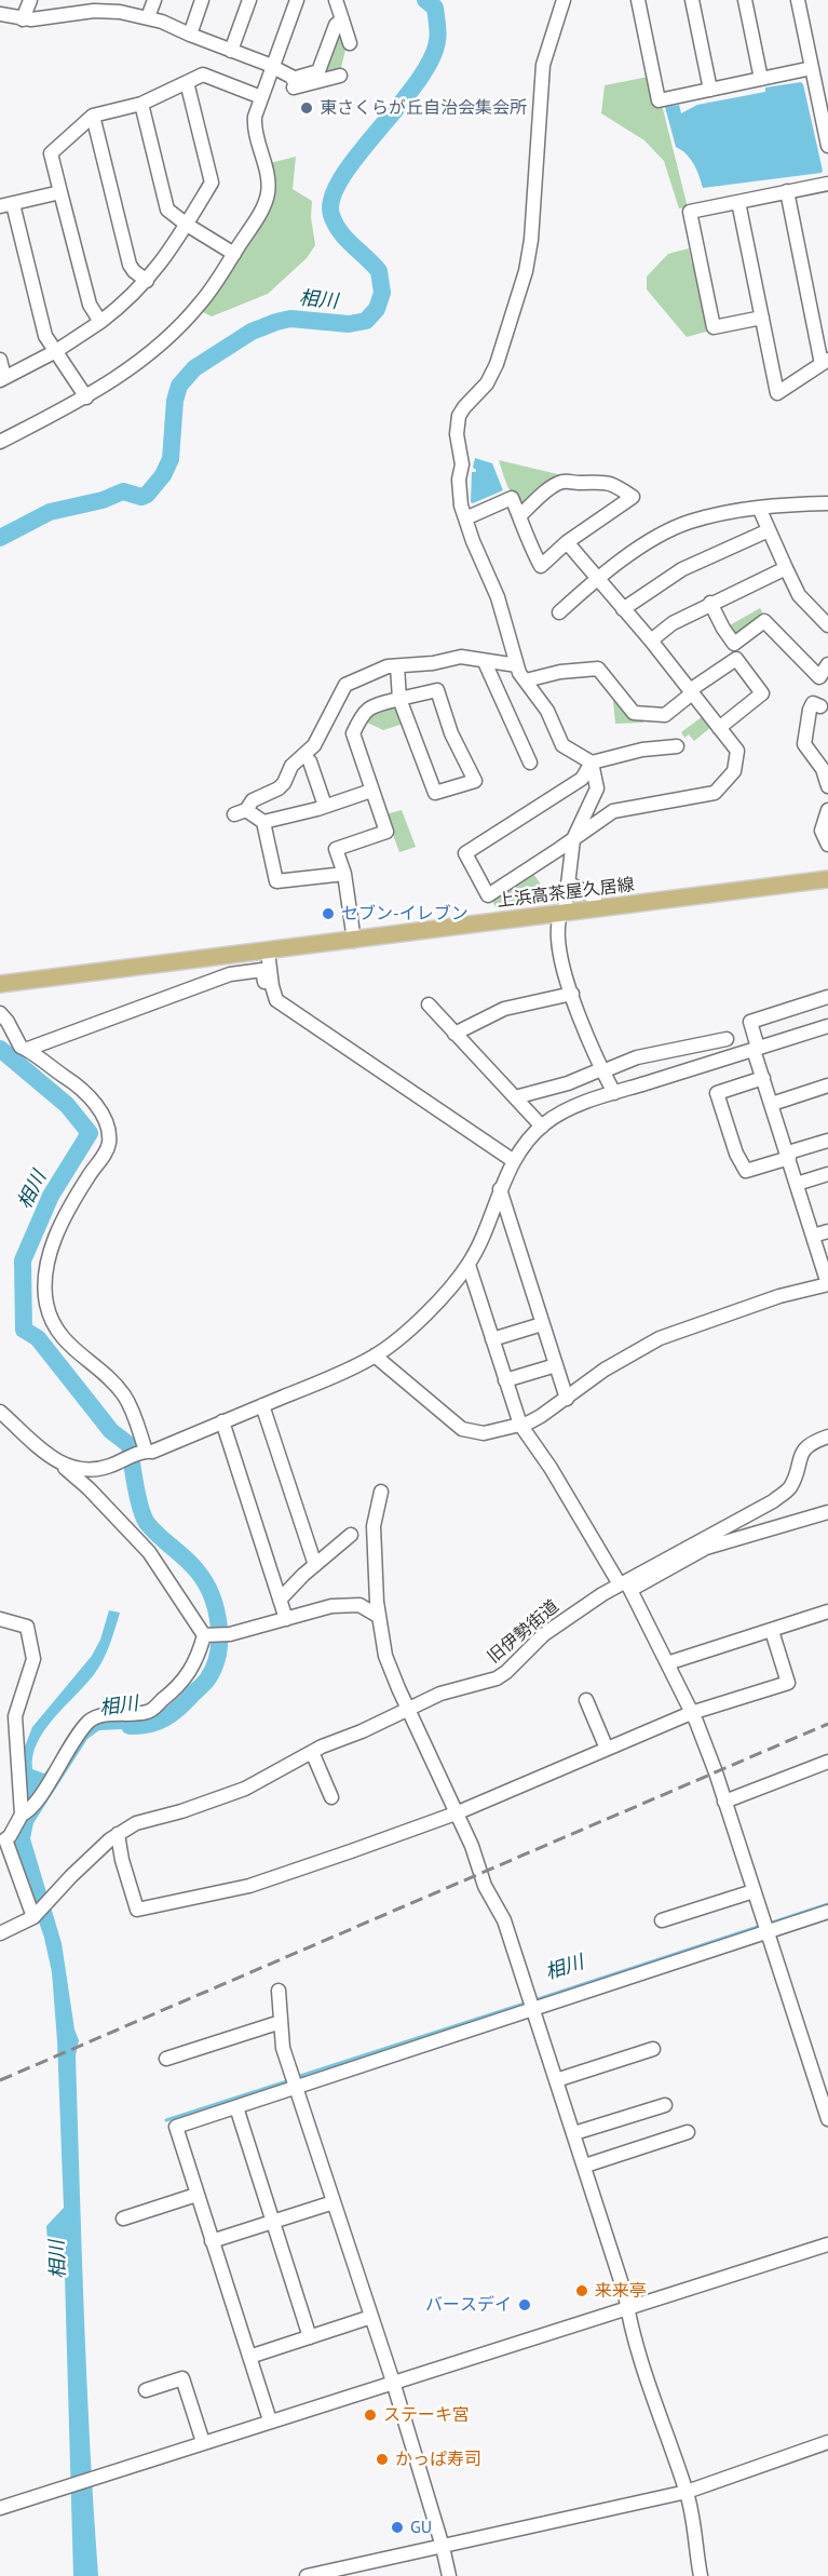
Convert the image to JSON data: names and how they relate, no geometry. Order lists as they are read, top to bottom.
{
  "streets": {
    "main road": ["上浜高茶屋久居線"],
    "street": ["旧伊勢街道"]
  },
  "water": ["相川"],
  "places": [
    "東さくらが丘自治会集会所",
    "セブン-イレブン",
    "来来亭",
    "バースデイ",
    "ステーキ宮",
    "かっぱ寿司",
    "GU"
  ]
}
